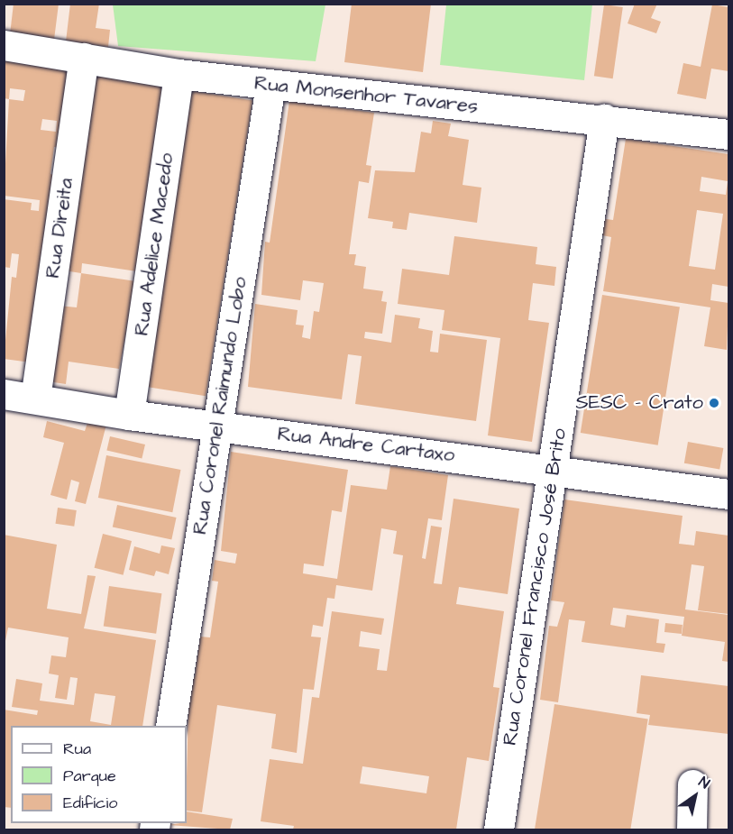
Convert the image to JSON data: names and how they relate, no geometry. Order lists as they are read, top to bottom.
{
  "streets": {
    "street": [
      "Rua Monsenhor Tavares",
      "Rua Direita",
      "Rua Adelice Macedo",
      "Rua Coronel Raimundo Lobo",
      "Rua Andre Cartaxo",
      "Rua Coronel Francisco José Brito"
    ]
  },
  "crossings": [
    ["Rua Monsenhor Tavares", "Rua Direita"],
    ["Rua Monsenhor Tavares", "Rua Adelice Macedo"],
    ["Rua Monsenhor Tavares", "Rua Coronel Raimundo Lobo"],
    ["Rua Monsenhor Tavares", "Rua Coronel Francisco José Brito"],
    ["Rua Direita", "Rua Andre Cartaxo"],
    ["Rua Adelice Macedo", "Rua Andre Cartaxo"],
    ["Rua Coronel Raimundo Lobo", "Rua Andre Cartaxo"],
    ["Rua Andre Cartaxo", "Rua Coronel Francisco José Brito"]
  ],
  "places": ["SESC - Crato"],
  "legend": ["Rua", "Parque", "Edifício"],
  "north": "top right"
}
